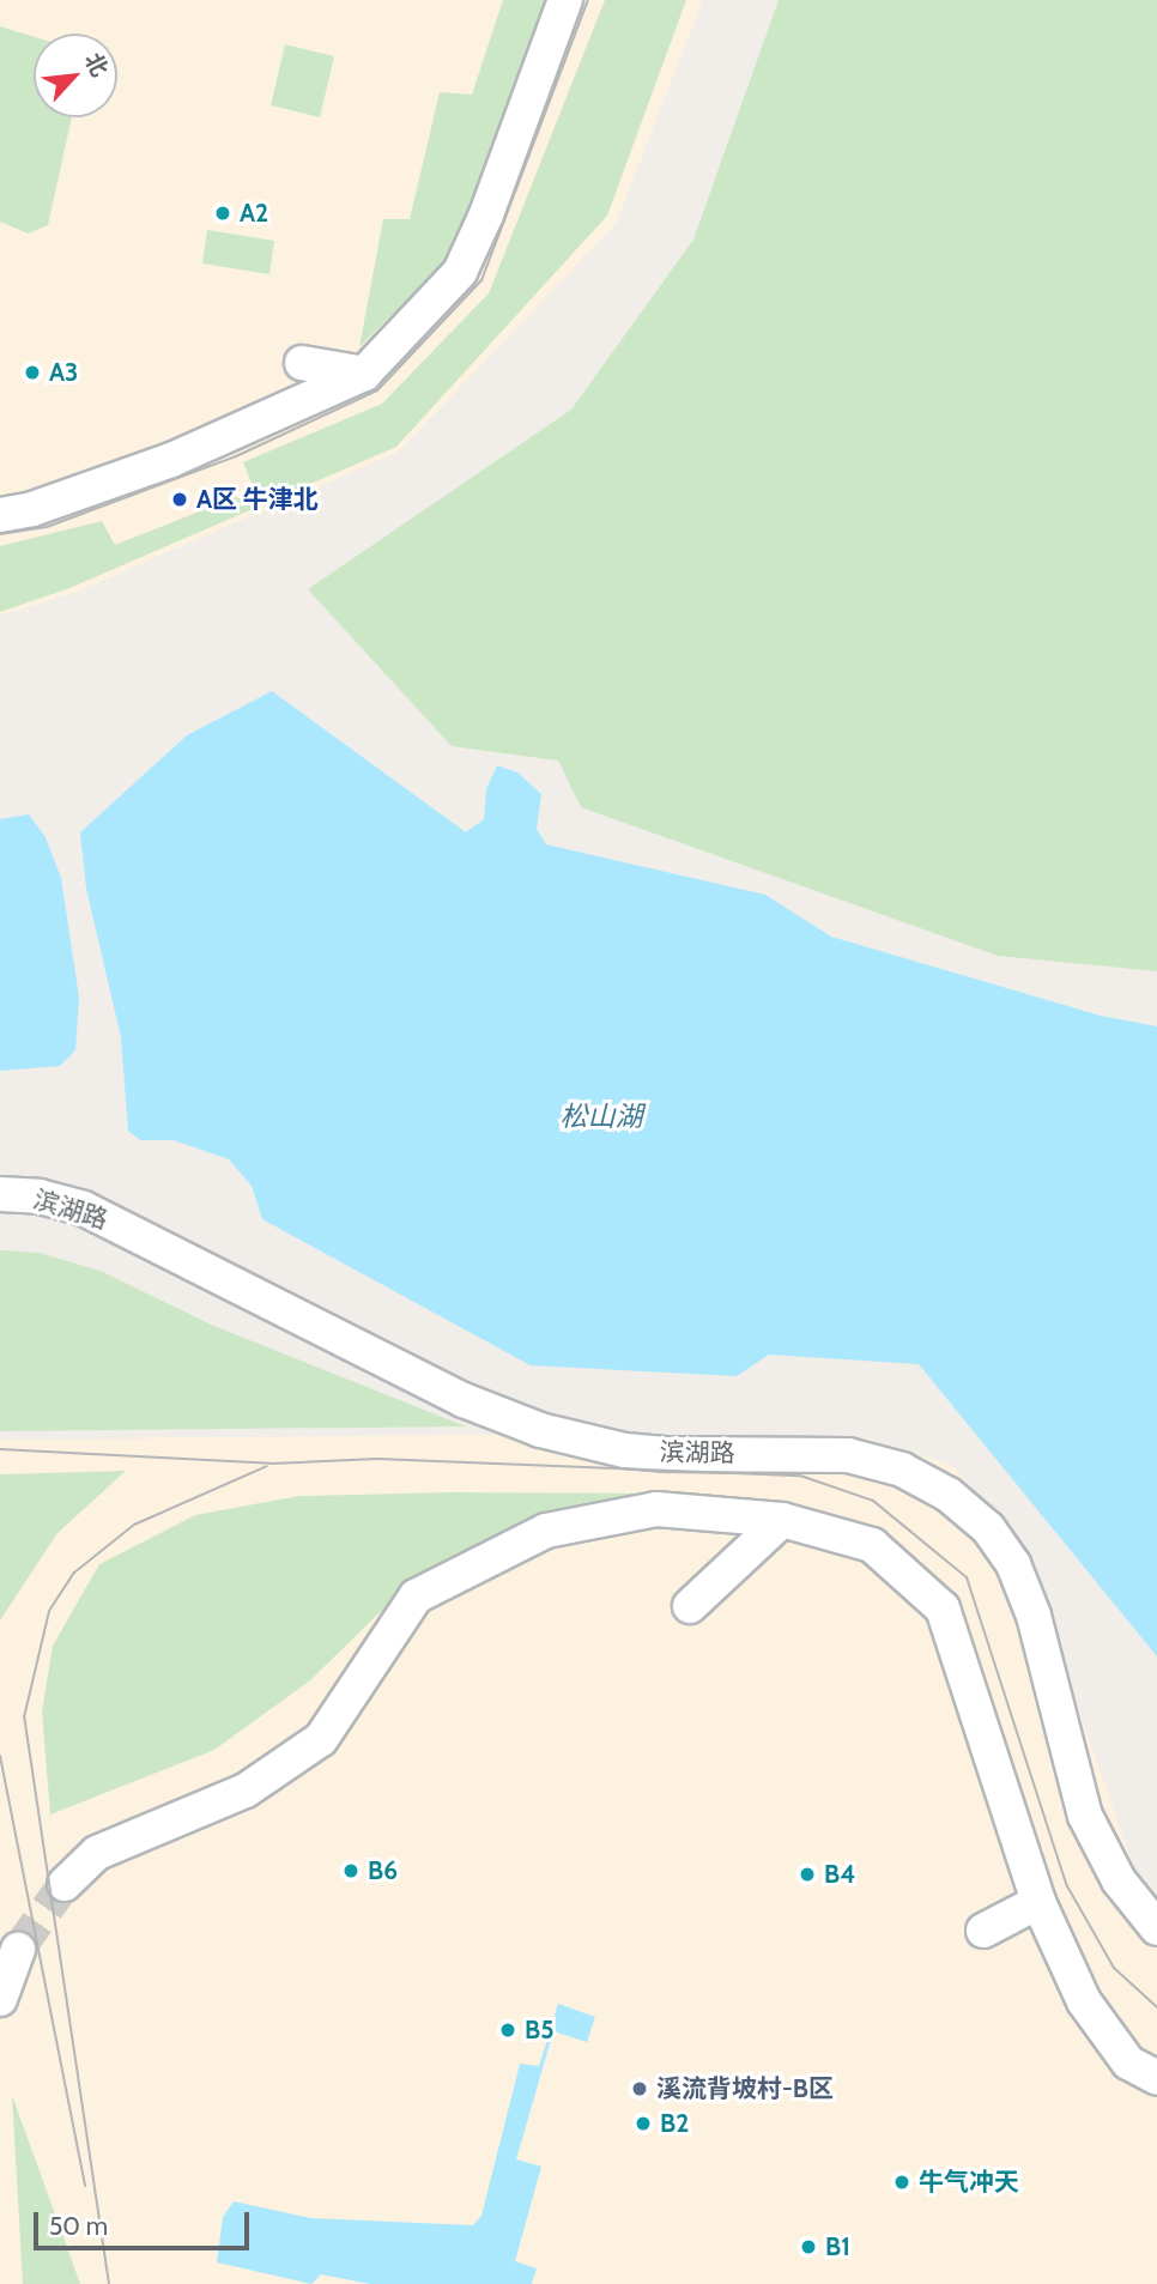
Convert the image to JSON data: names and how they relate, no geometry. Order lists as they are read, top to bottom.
{
  "streets": {
    "street": ["滨湖路"]
  },
  "water": ["松山湖"],
  "places": [
    "A2",
    "A3",
    "A区 牛津北",
    "B6",
    "B4",
    "B5",
    "溪流背坡村-B区",
    "B2",
    "牛气冲天",
    "B1"
  ],
  "scale_bar": "50 m",
  "north": "top right"
}
